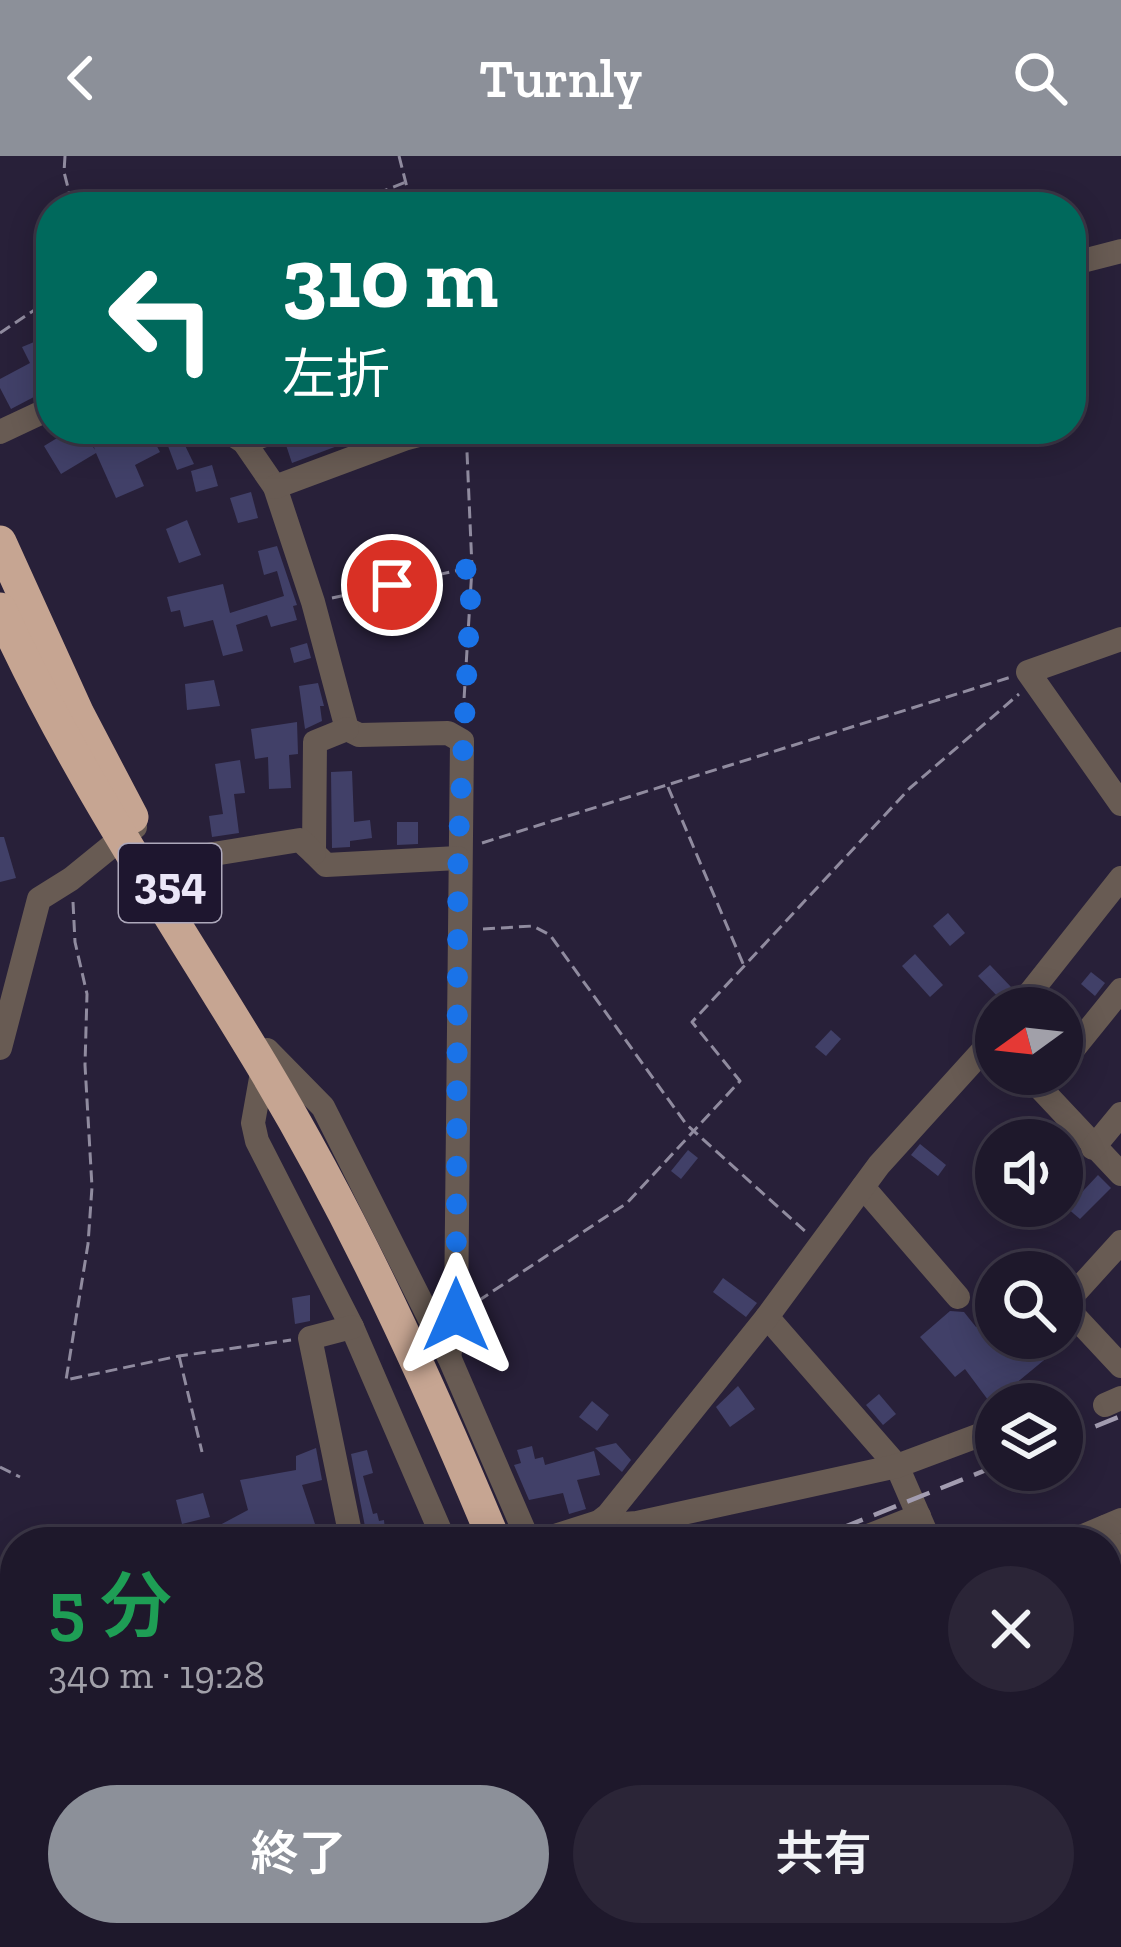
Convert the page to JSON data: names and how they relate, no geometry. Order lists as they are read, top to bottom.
{
  "streets": {
    "highway": ["354"]
  },
  "north": "left",
  "page": {
    "header": "Turnly",
    "turn": ["310 m", "左折"],
    "heading": ["5 分", "340 m · 19:28"],
    "buttons": ["終了", "共有"]
  }
}
